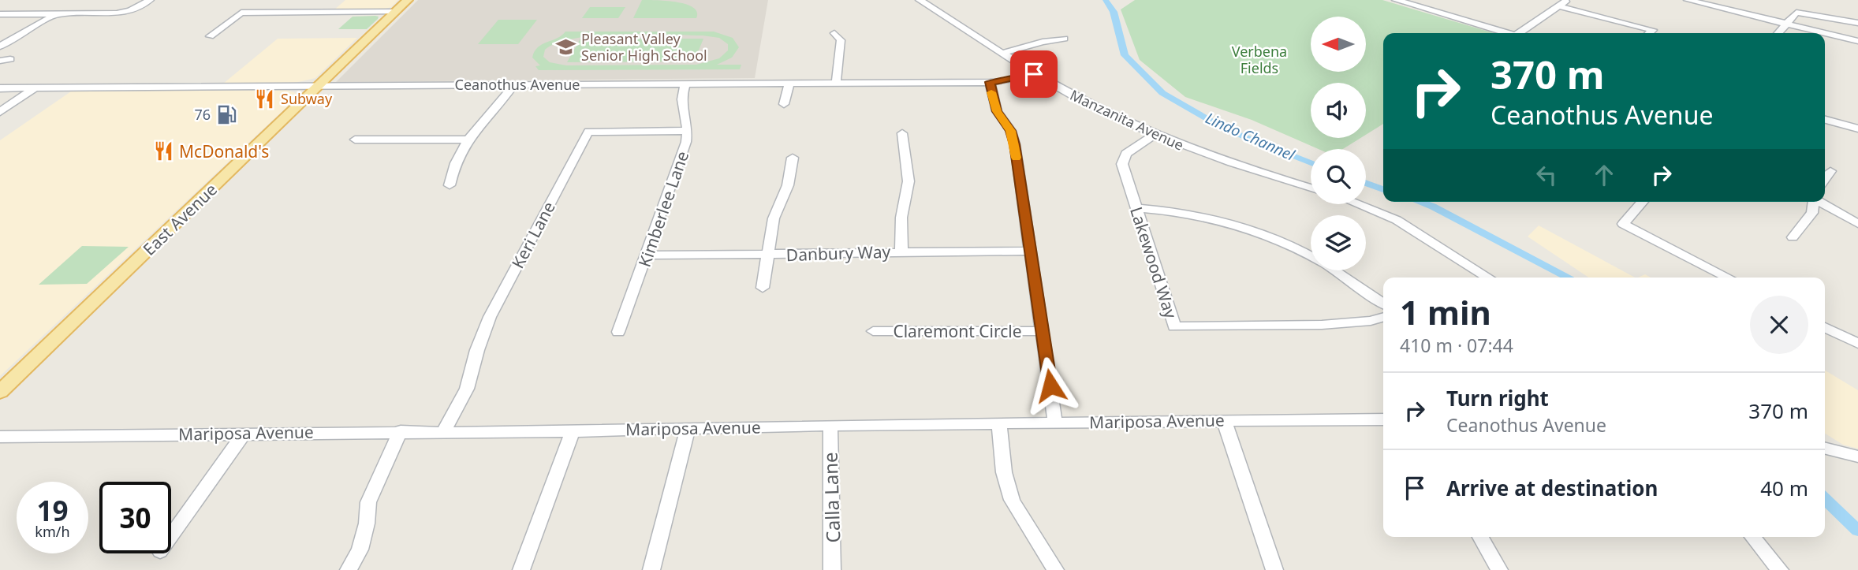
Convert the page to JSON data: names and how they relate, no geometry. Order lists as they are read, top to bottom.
{
  "streets": {
    "main road": ["East Avenue"],
    "street": [
      "Ceanothus Avenue",
      "Manzanita Avenue",
      "Kimberlee Lane",
      "Keri Lane",
      "Danbury Way",
      "Lakewood Way",
      "Claremont Circle",
      "Mariposa Avenue",
      "Calla Lane"
    ]
  },
  "crossings": [
    ["Ceanothus Avenue", "Manzanita Avenue"],
    ["Ceanothus Avenue", "Kimberlee Lane"],
    ["Ceanothus Avenue", "East Avenue"],
    ["Manzanita Avenue", "Lakewood Way"],
    ["Kimberlee Lane", "Keri Lane"],
    ["Kimberlee Lane", "Danbury Way"],
    ["Keri Lane", "Mariposa Avenue"],
    ["Mariposa Avenue", "Calla Lane"]
  ],
  "water": ["Lindo Channel"],
  "parks": ["Verbena Fields"],
  "places": {
    "school or university": ["Pleasant Valley Senior High School"],
    "restaurant": ["Subway", "McDonald's"],
    "fuel station": ["76"]
  },
  "north": "left",
  "page": {
    "turn": ["370 m", "Ceanothus Avenue"],
    "heading": ["1 min", "410 m · 07:44"],
    "list": [
      {
        "name": "Turn right",
        "note": "Ceanothus Avenue",
        "value": "370 m"
      },
      {
        "name": "Arrive at destination",
        "value": "40 m"
      }
    ],
    "speed": "19 km/h",
    "limit": "30"
  }
}
